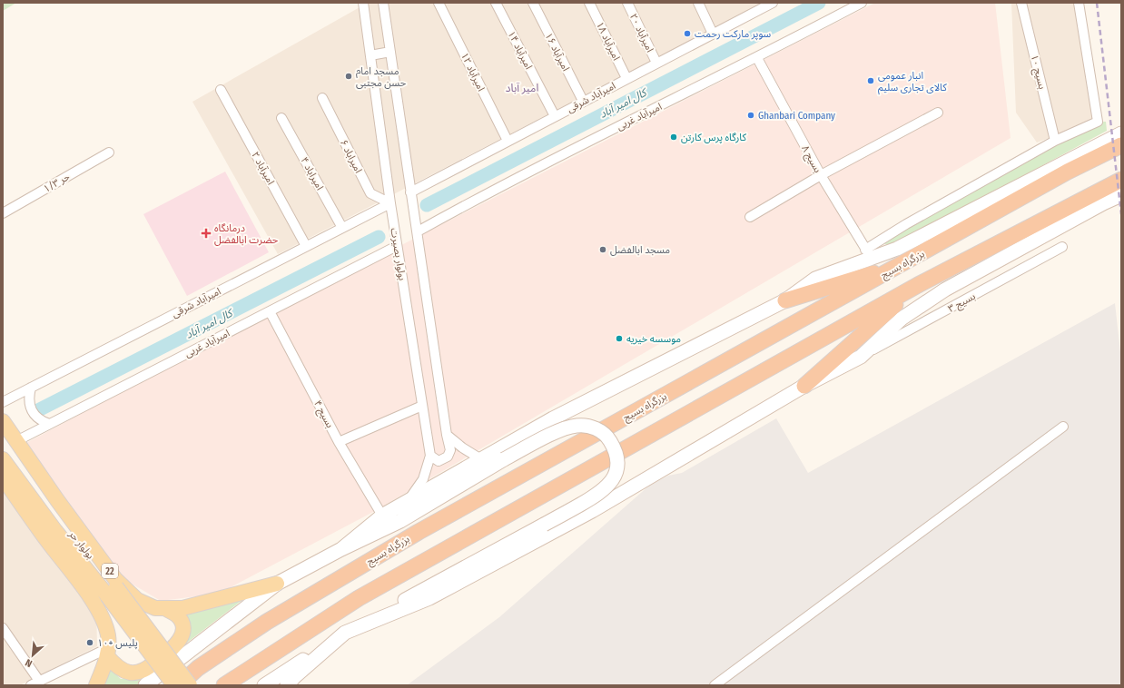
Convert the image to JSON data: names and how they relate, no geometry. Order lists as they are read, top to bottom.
{
  "streets": {
    "highway": ["بزرگراه بسیج"],
    "main road": ["بولوار حر", "22"],
    "street": [
      "امیرآباد ۲۰",
      "امیرآباد ۱۸",
      "امیرآباد ۱۴",
      "امیرآباد ۱۶",
      "امیرآباد ۱۲",
      "بسیج ۱۰",
      "امیرآباد شرقی",
      "امیرآباد غربی",
      "امیراباد ۶",
      "بسیج ۸",
      "امیرآباد ۲",
      "امیراباد ۴",
      "حر ۱/۳",
      "بولوار بصیرت",
      "بسیج ۳",
      "بسیج ۴"
    ]
  },
  "crossings": [
    ["امیرآباد ۲۰", "امیرآباد شرقی"],
    ["امیرآباد ۱۸", "امیرآباد شرقی"],
    ["امیرآباد ۱۴", "امیرآباد شرقی"],
    ["امیرآباد ۱۶", "امیرآباد شرقی"],
    ["امیرآباد ۱۲", "امیرآباد شرقی"],
    ["امیرآباد شرقی", "امیراباد ۶"],
    ["امیرآباد شرقی", "امیرآباد ۲"],
    ["امیرآباد شرقی", "امیراباد ۴"],
    ["امیرآباد شرقی", "بولوار بصیرت"],
    ["امیرآباد غربی", "بسیج ۸"],
    ["امیرآباد غربی", "بولوار بصیرت"],
    ["امیرآباد غربی", "بسیج ۴"],
    ["امیرآباد غربی", "بولوار حر"],
    ["امیرآباد غربی", "22"],
    ["امیراباد ۶", "بولوار بصیرت"],
    ["بولوار حر", "22"]
  ],
  "districts": ["امیر آباد"],
  "water": ["کال امیر آباد"],
  "places": {
    "other": [
      "سوپر مارکت رحمت",
      "مسجد امام حسن مجتبی",
      "انبار عمومی کالای تجاری سلیم",
      "Ghanbari Company",
      "کارگاه پرس کارتن",
      "مسجد ابالفضل",
      "موسسه خیریه",
      "پلیس +۱۰"
    ],
    "health": ["درمانگاه حضرت ابالفضل"]
  },
  "north": "bottom left"
}
